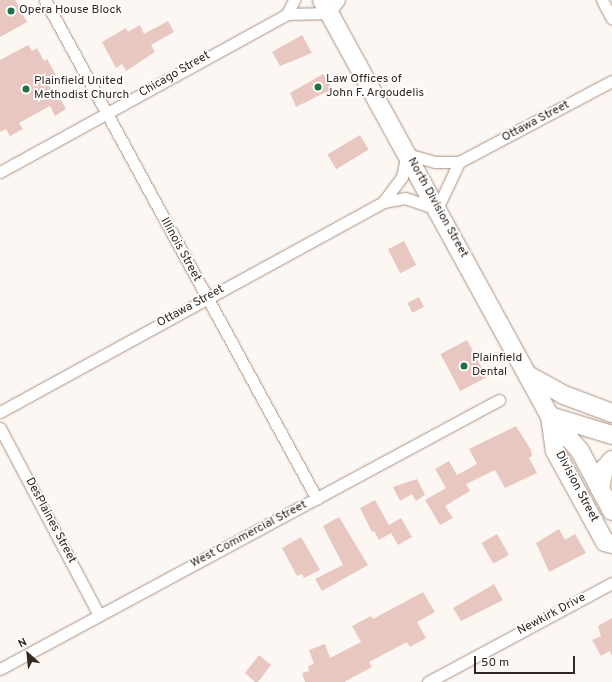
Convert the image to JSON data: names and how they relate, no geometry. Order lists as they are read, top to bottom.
{
  "streets": {
    "main road": ["North Division Street", "Division Street"],
    "street": [
      "Chicago Street",
      "Ottawa Street",
      "Illinois Street",
      "DesPlaines Street",
      "West Commercial Street",
      "Newkirk Drive"
    ]
  },
  "crossings": [
    ["Chicago Street", "North Division Street"],
    ["Chicago Street", "Illinois Street"],
    ["Ottawa Street", "North Division Street"],
    ["Ottawa Street", "Illinois Street"],
    ["North Division Street", "Division Street"],
    ["Illinois Street", "West Commercial Street"],
    ["DesPlaines Street", "West Commercial Street"]
  ],
  "places": [
    "Opera House Block",
    "Law Offices of John F. Argoudelis",
    "Plainfield United Methodist Church",
    "Plainfield Dental"
  ],
  "scale_bar": "50 m",
  "north": "top left"
}
